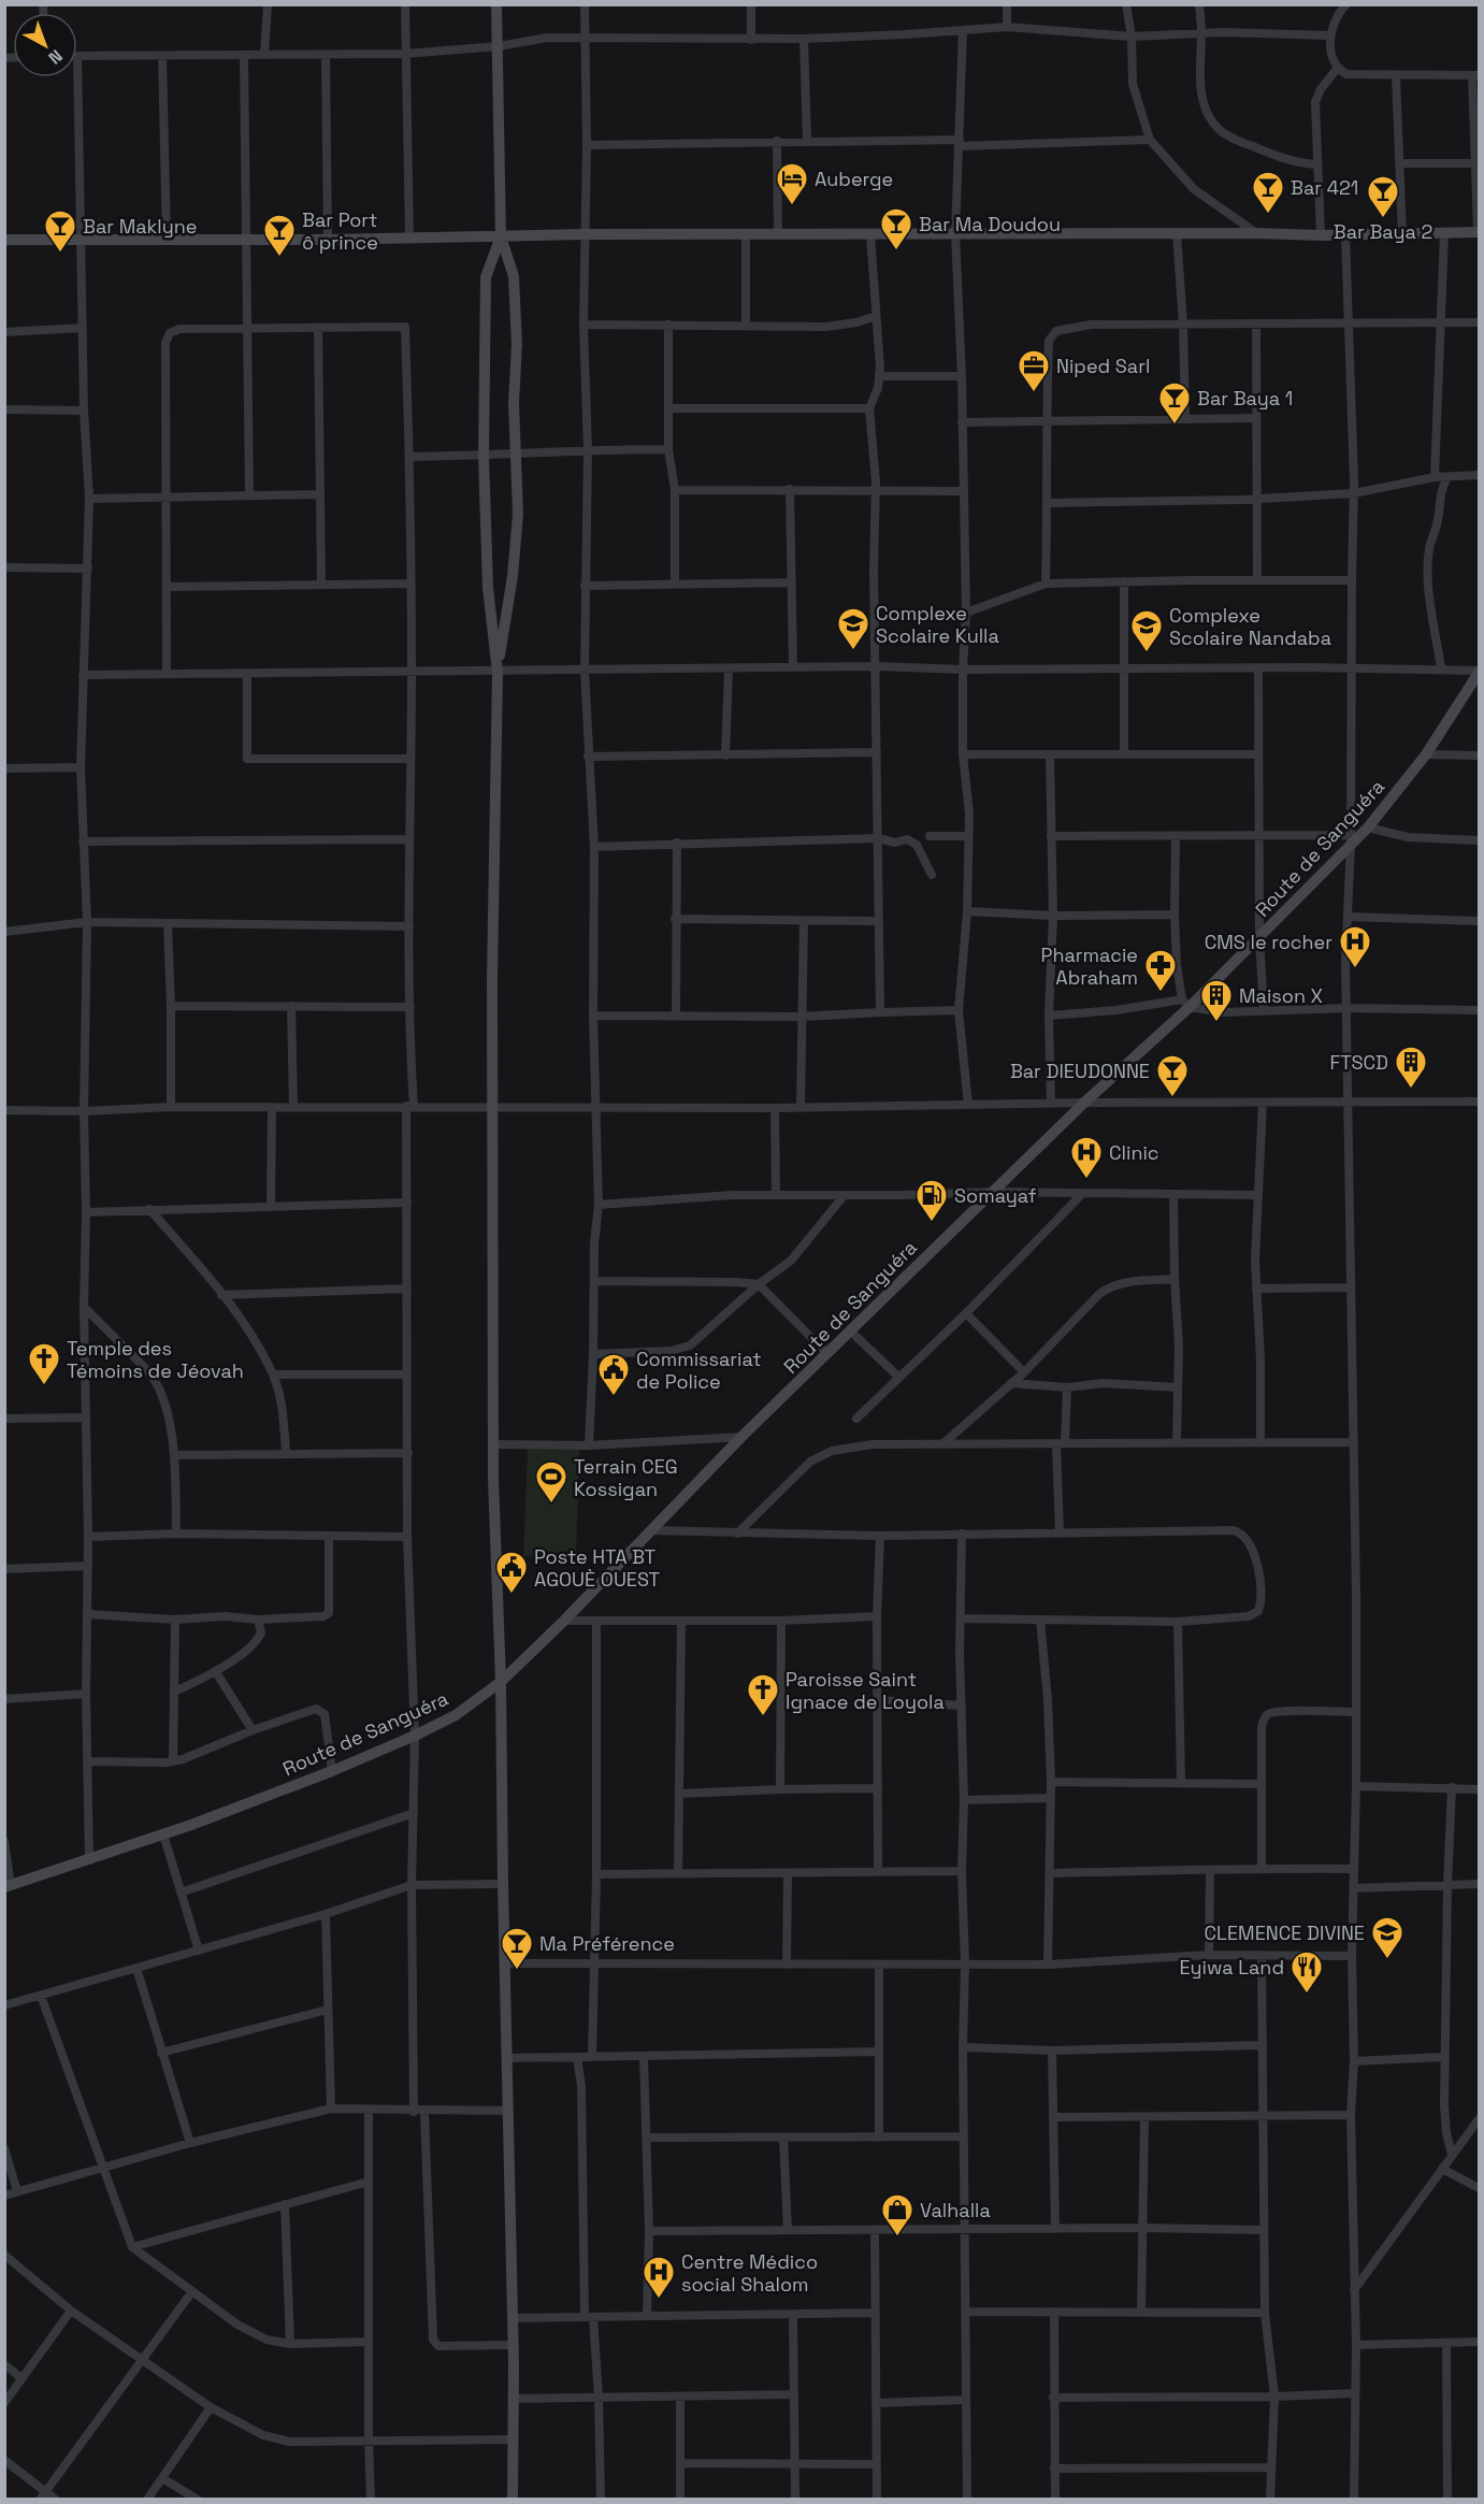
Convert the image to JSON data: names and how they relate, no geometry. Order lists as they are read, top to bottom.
{
  "streets": {
    "street": ["Route de Sanguéra"]
  },
  "places": {
    "hotel": ["Auberge"],
    "bar": [
      "Bar 421",
      "Bar Baya 2",
      "Bar Ma Doudou",
      "Bar Maklyne",
      "Bar Port ô prince",
      "Bar Baya 1",
      "Bar DIEUDONNE",
      "Ma Préférence"
    ],
    "office": ["Niped Sarl"],
    "school or university": ["Complexe Scolaire Kulla", "Complexe Scolaire Nandaba", "CLEMENCE DIVINE"],
    "hospital": ["CMS le rocher", "Clinic", "Centre Médico social Shalom"],
    "pharmacy": ["Pharmacie Abraham"],
    "building": ["Maison X", "FTSCD"],
    "fuel station": ["Somayaf"],
    "church": ["Temple des Témoins de Jéovah", "Paroisse Saint Ignace de Loyola"],
    "public building": ["Commissariat de Police", "Poste HTA BT AGOUÈ OUEST"],
    "sports": ["Terrain CEG Kossigan"],
    "restaurant": ["Eyiwa Land"],
    "shop": ["Valhalla"]
  },
  "north": "bottom right"
}
